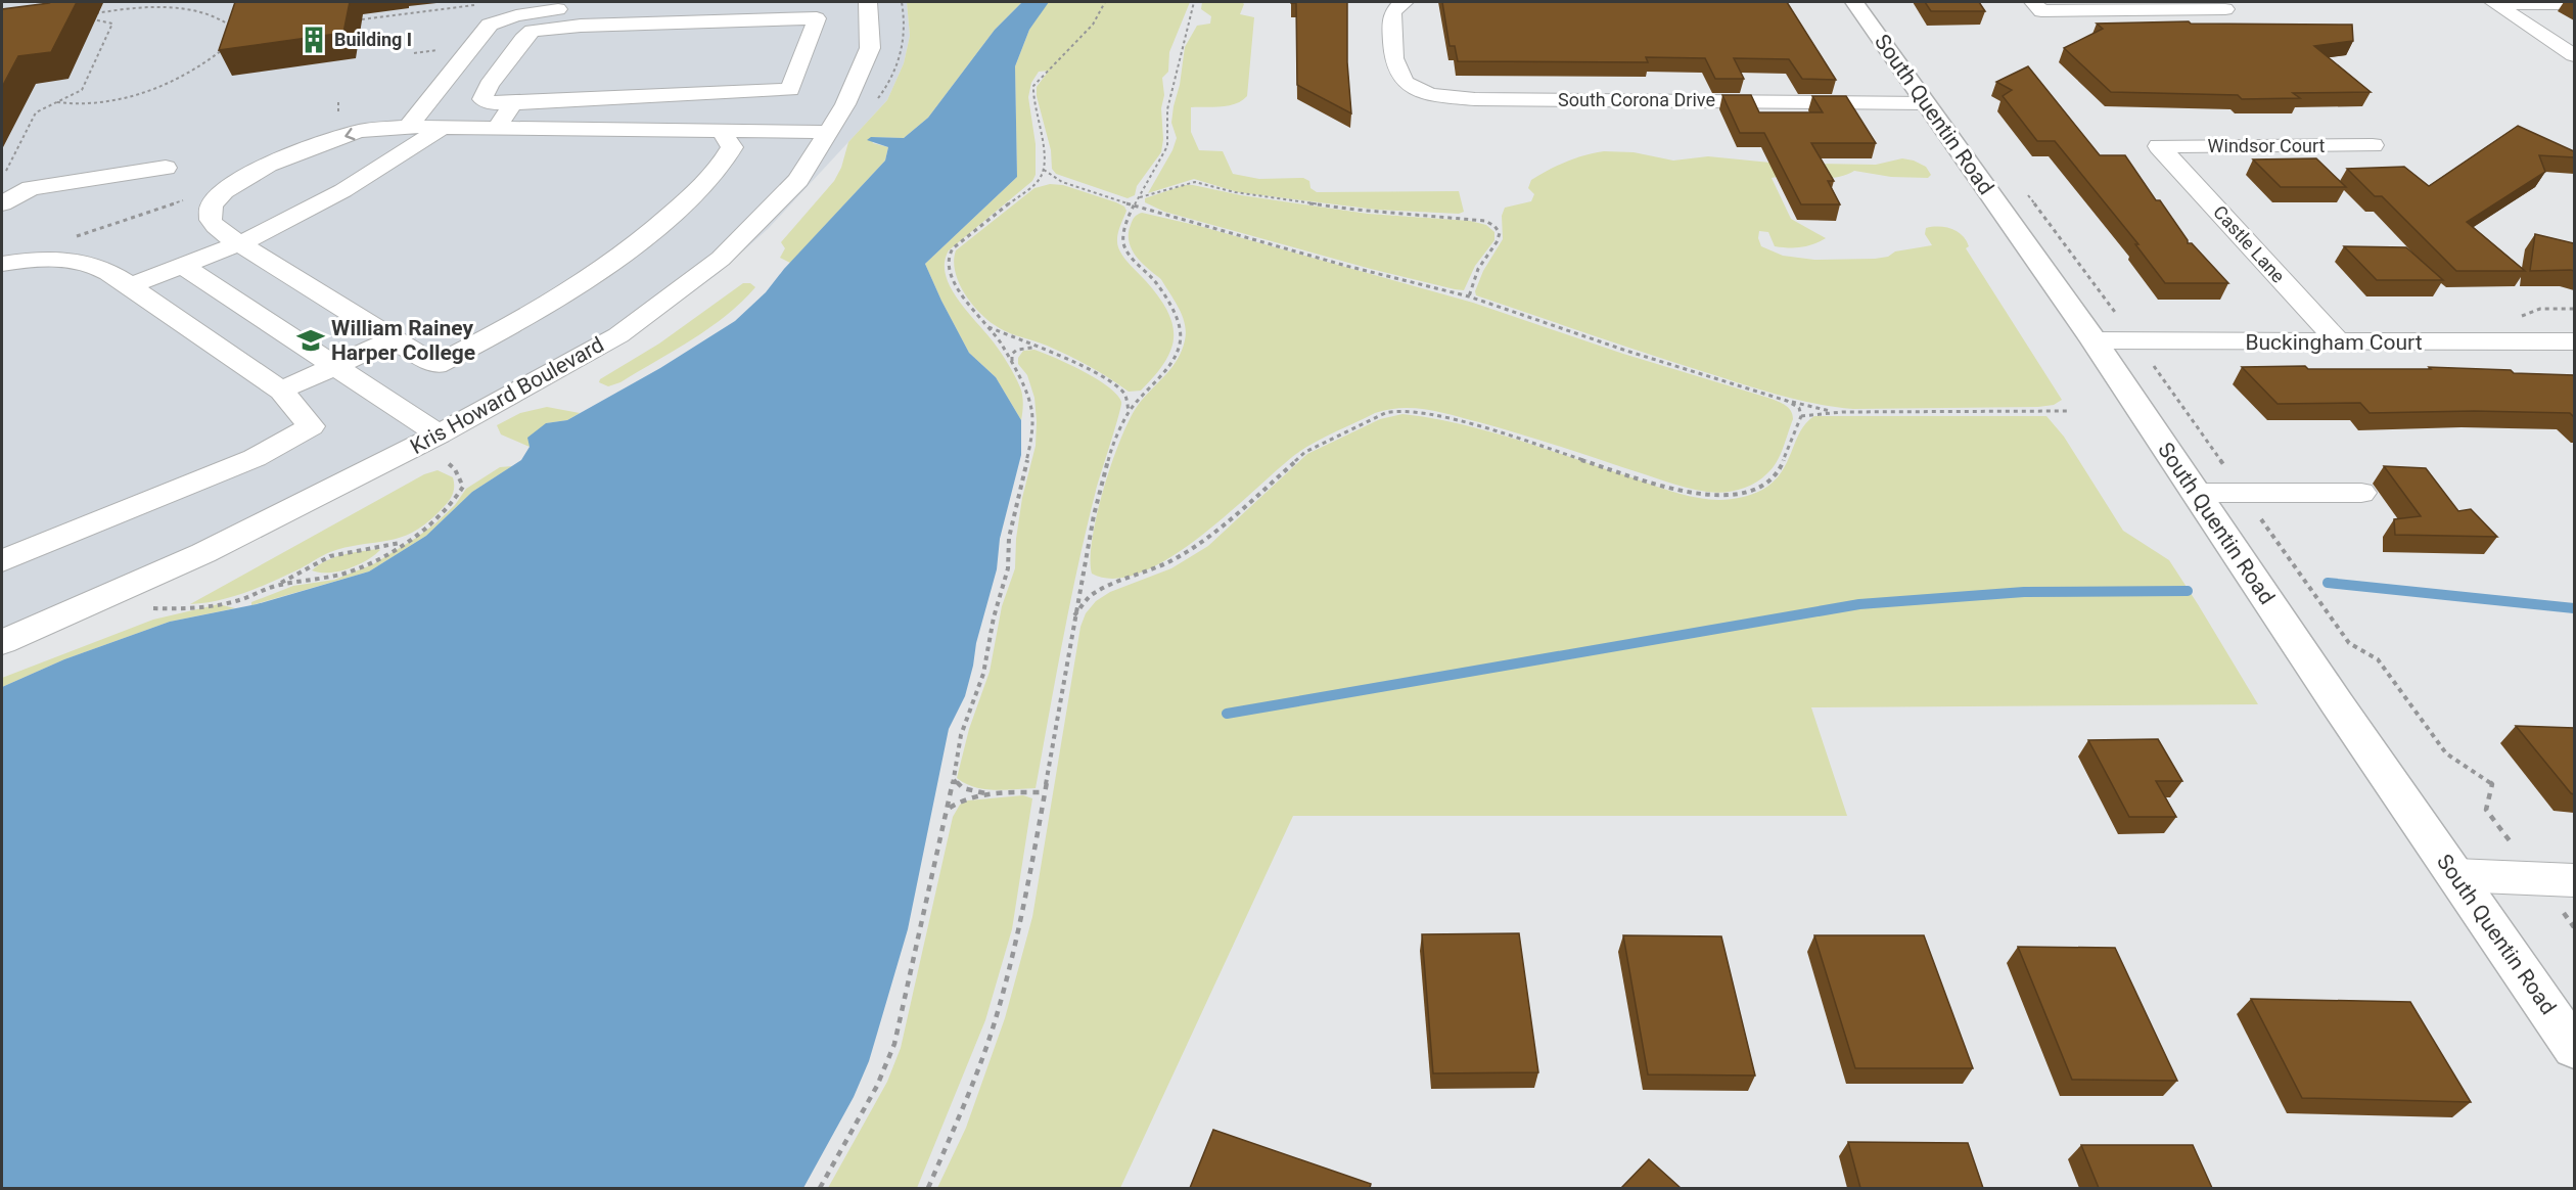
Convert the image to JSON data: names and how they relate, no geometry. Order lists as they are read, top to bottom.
{
  "streets": {
    "main road": ["South Quentin Road"],
    "street": [
      "South Corona Drive",
      "Windsor Court",
      "Castle Lane",
      "Buckingham Court",
      "Kris Howard Boulevard"
    ]
  },
  "crossings": [
    ["South Corona Drive", "South Quentin Road"],
    ["South Quentin Road", "Buckingham Court"],
    ["Windsor Court", "Castle Lane"],
    ["Castle Lane", "Buckingham Court"]
  ],
  "places": {
    "building": ["Building I"],
    "school or university": ["William Rainey Harper College"]
  }
}
